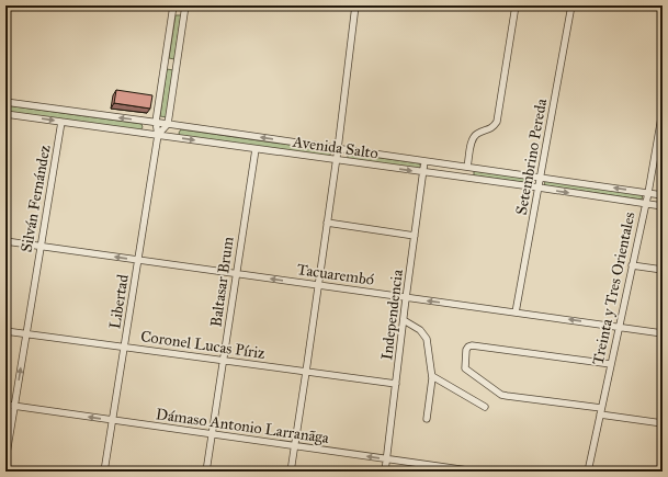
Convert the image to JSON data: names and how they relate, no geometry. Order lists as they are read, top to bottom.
{
  "streets": {
    "street": [
      "Avenida Salto",
      "Setembrino Pereda",
      "Silván Fernández",
      "Tacuarembó",
      "Baltasar Brum",
      "Treinta y Tres Orientales",
      "Libertad",
      "Independencia",
      "Coronel Lucas Píriz",
      "Dámaso Antonio Larranãga"
    ]
  },
  "crossings": [
    ["Avenida Salto", "Setembrino Pereda"],
    ["Avenida Salto", "Silván Fernández"],
    ["Avenida Salto", "Baltasar Brum"],
    ["Avenida Salto", "Treinta y Tres Orientales"],
    ["Avenida Salto", "Libertad"],
    ["Avenida Salto", "Independencia"],
    ["Setembrino Pereda", "Tacuarembó"],
    ["Silván Fernández", "Tacuarembó"],
    ["Silván Fernández", "Coronel Lucas Píriz"],
    ["Silván Fernández", "Dámaso Antonio Larranãga"],
    ["Tacuarembó", "Baltasar Brum"],
    ["Tacuarembó", "Treinta y Tres Orientales"],
    ["Tacuarembó", "Libertad"],
    ["Tacuarembó", "Independencia"],
    ["Baltasar Brum", "Coronel Lucas Píriz"],
    ["Baltasar Brum", "Dámaso Antonio Larranãga"],
    ["Libertad", "Coronel Lucas Píriz"],
    ["Libertad", "Dámaso Antonio Larranãga"],
    ["Independencia", "Coronel Lucas Píriz"],
    ["Independencia", "Dámaso Antonio Larranãga"]
  ],
  "one_way": ["Tacuarembó", "Dámaso Antonio Larranãga"]
}
